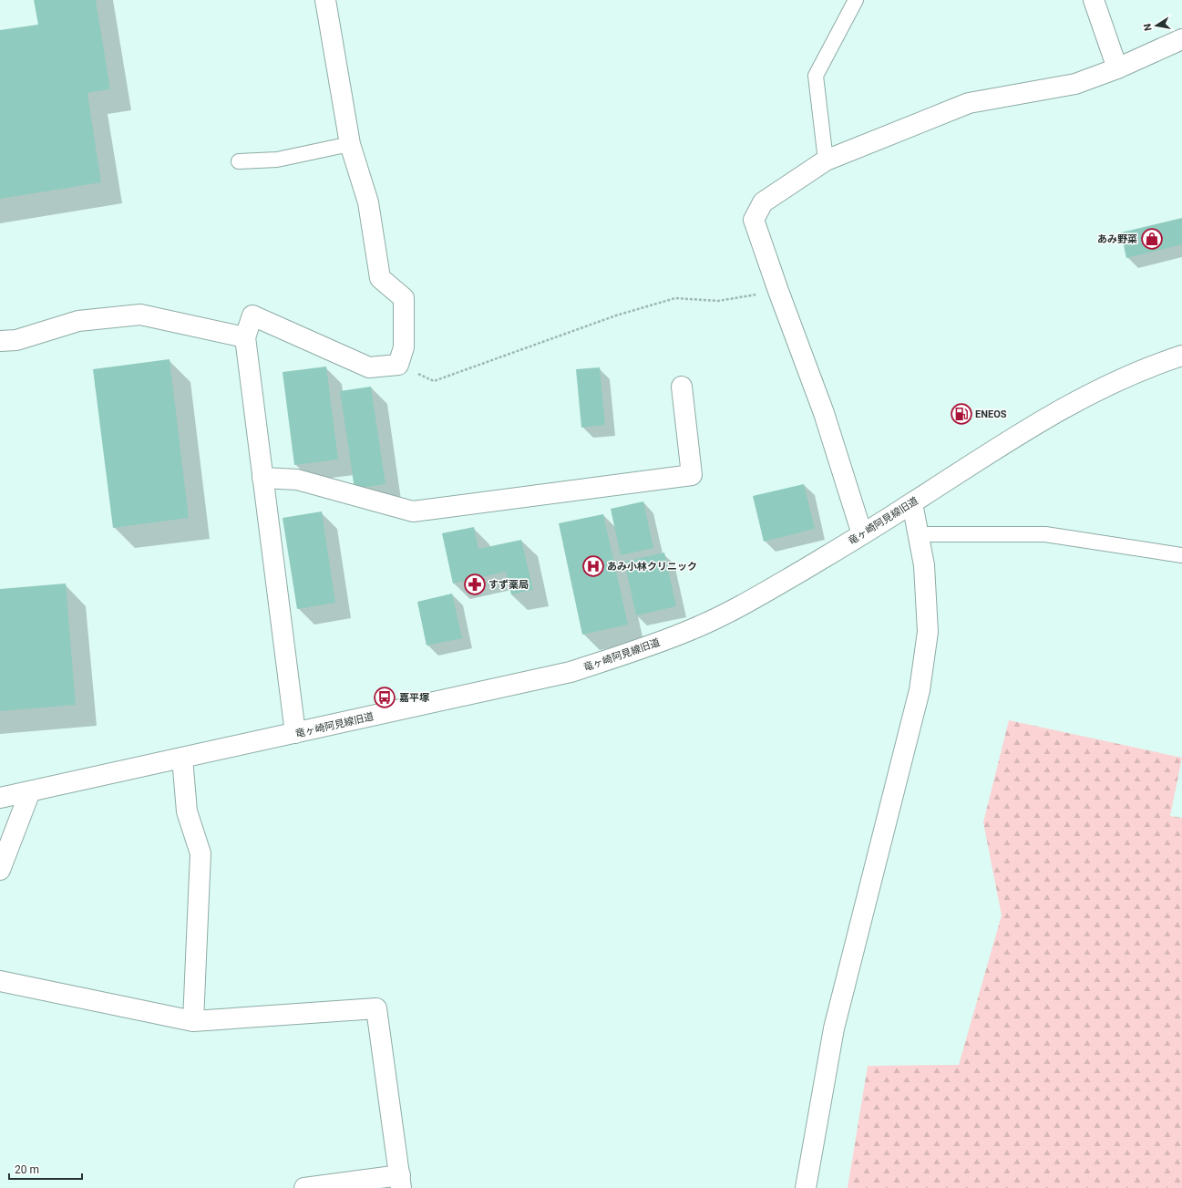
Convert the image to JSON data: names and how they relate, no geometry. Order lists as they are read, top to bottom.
{
  "streets": {
    "street": ["竜ヶ崎阿見線旧道"]
  },
  "places": {
    "shop": ["あみ野菜"],
    "fuel station": ["ENEOS"],
    "hospital": ["あみ小林クリニック"],
    "pharmacy": ["すず薬局"],
    "bus stop": ["嘉平塚"]
  },
  "scale_bar": "20 m",
  "north": "left"
}
